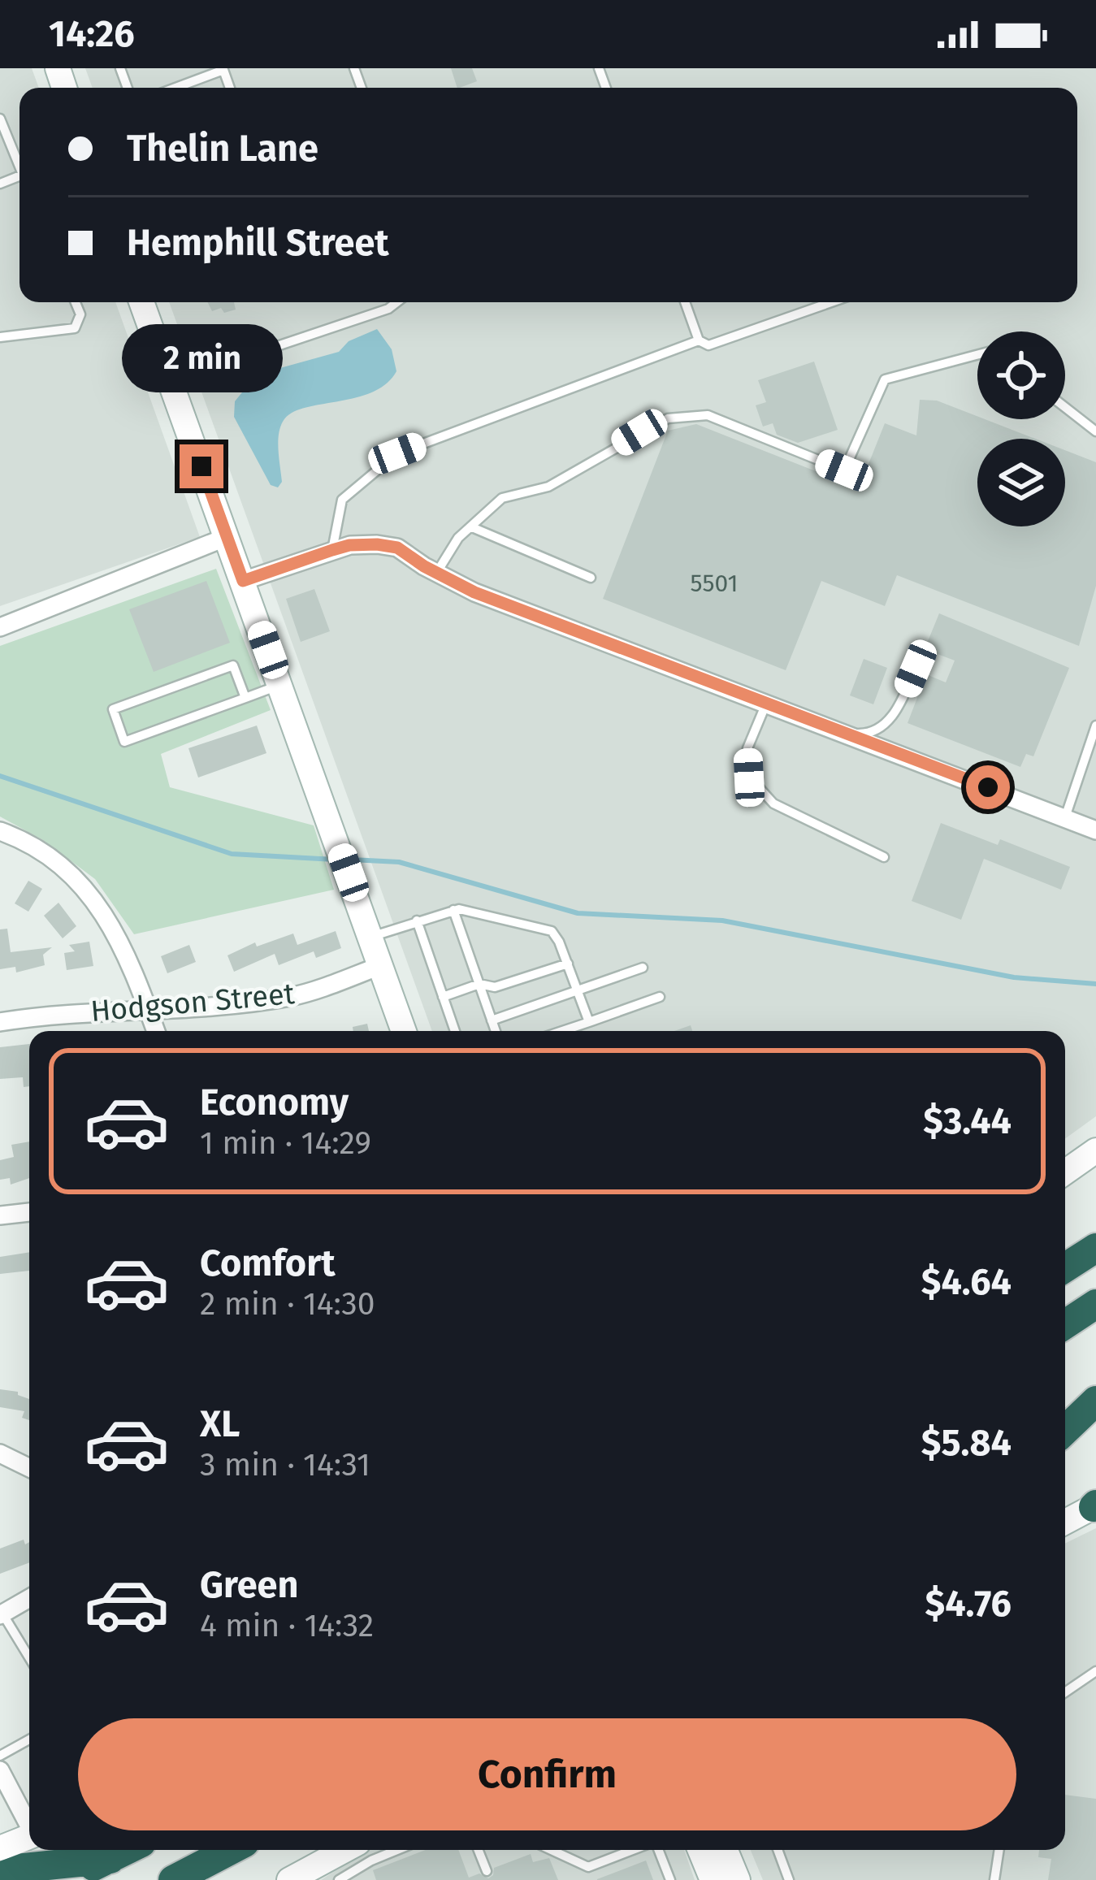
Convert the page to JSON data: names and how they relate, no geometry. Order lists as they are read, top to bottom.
{
  "streets": {
    "street": ["Hodgson Street"]
  },
  "house_numbers": ["5501"],
  "page": {
    "status": "14:26",
    "banner": ["Thelin Lane", "Hemphill Street"],
    "bubble": "2 min",
    "list": [
      {
        "name": "Economy",
        "note": "1 min · 14:29",
        "value": "$3.44"
      },
      {
        "name": "Comfort",
        "note": "2 min · 14:30",
        "value": "$4.64"
      },
      {
        "name": "XL",
        "note": "3 min · 14:31",
        "value": "$5.84"
      },
      {
        "name": "Green",
        "note": "4 min · 14:32",
        "value": "$4.76"
      }
    ],
    "buttons": "Confirm"
  }
}
